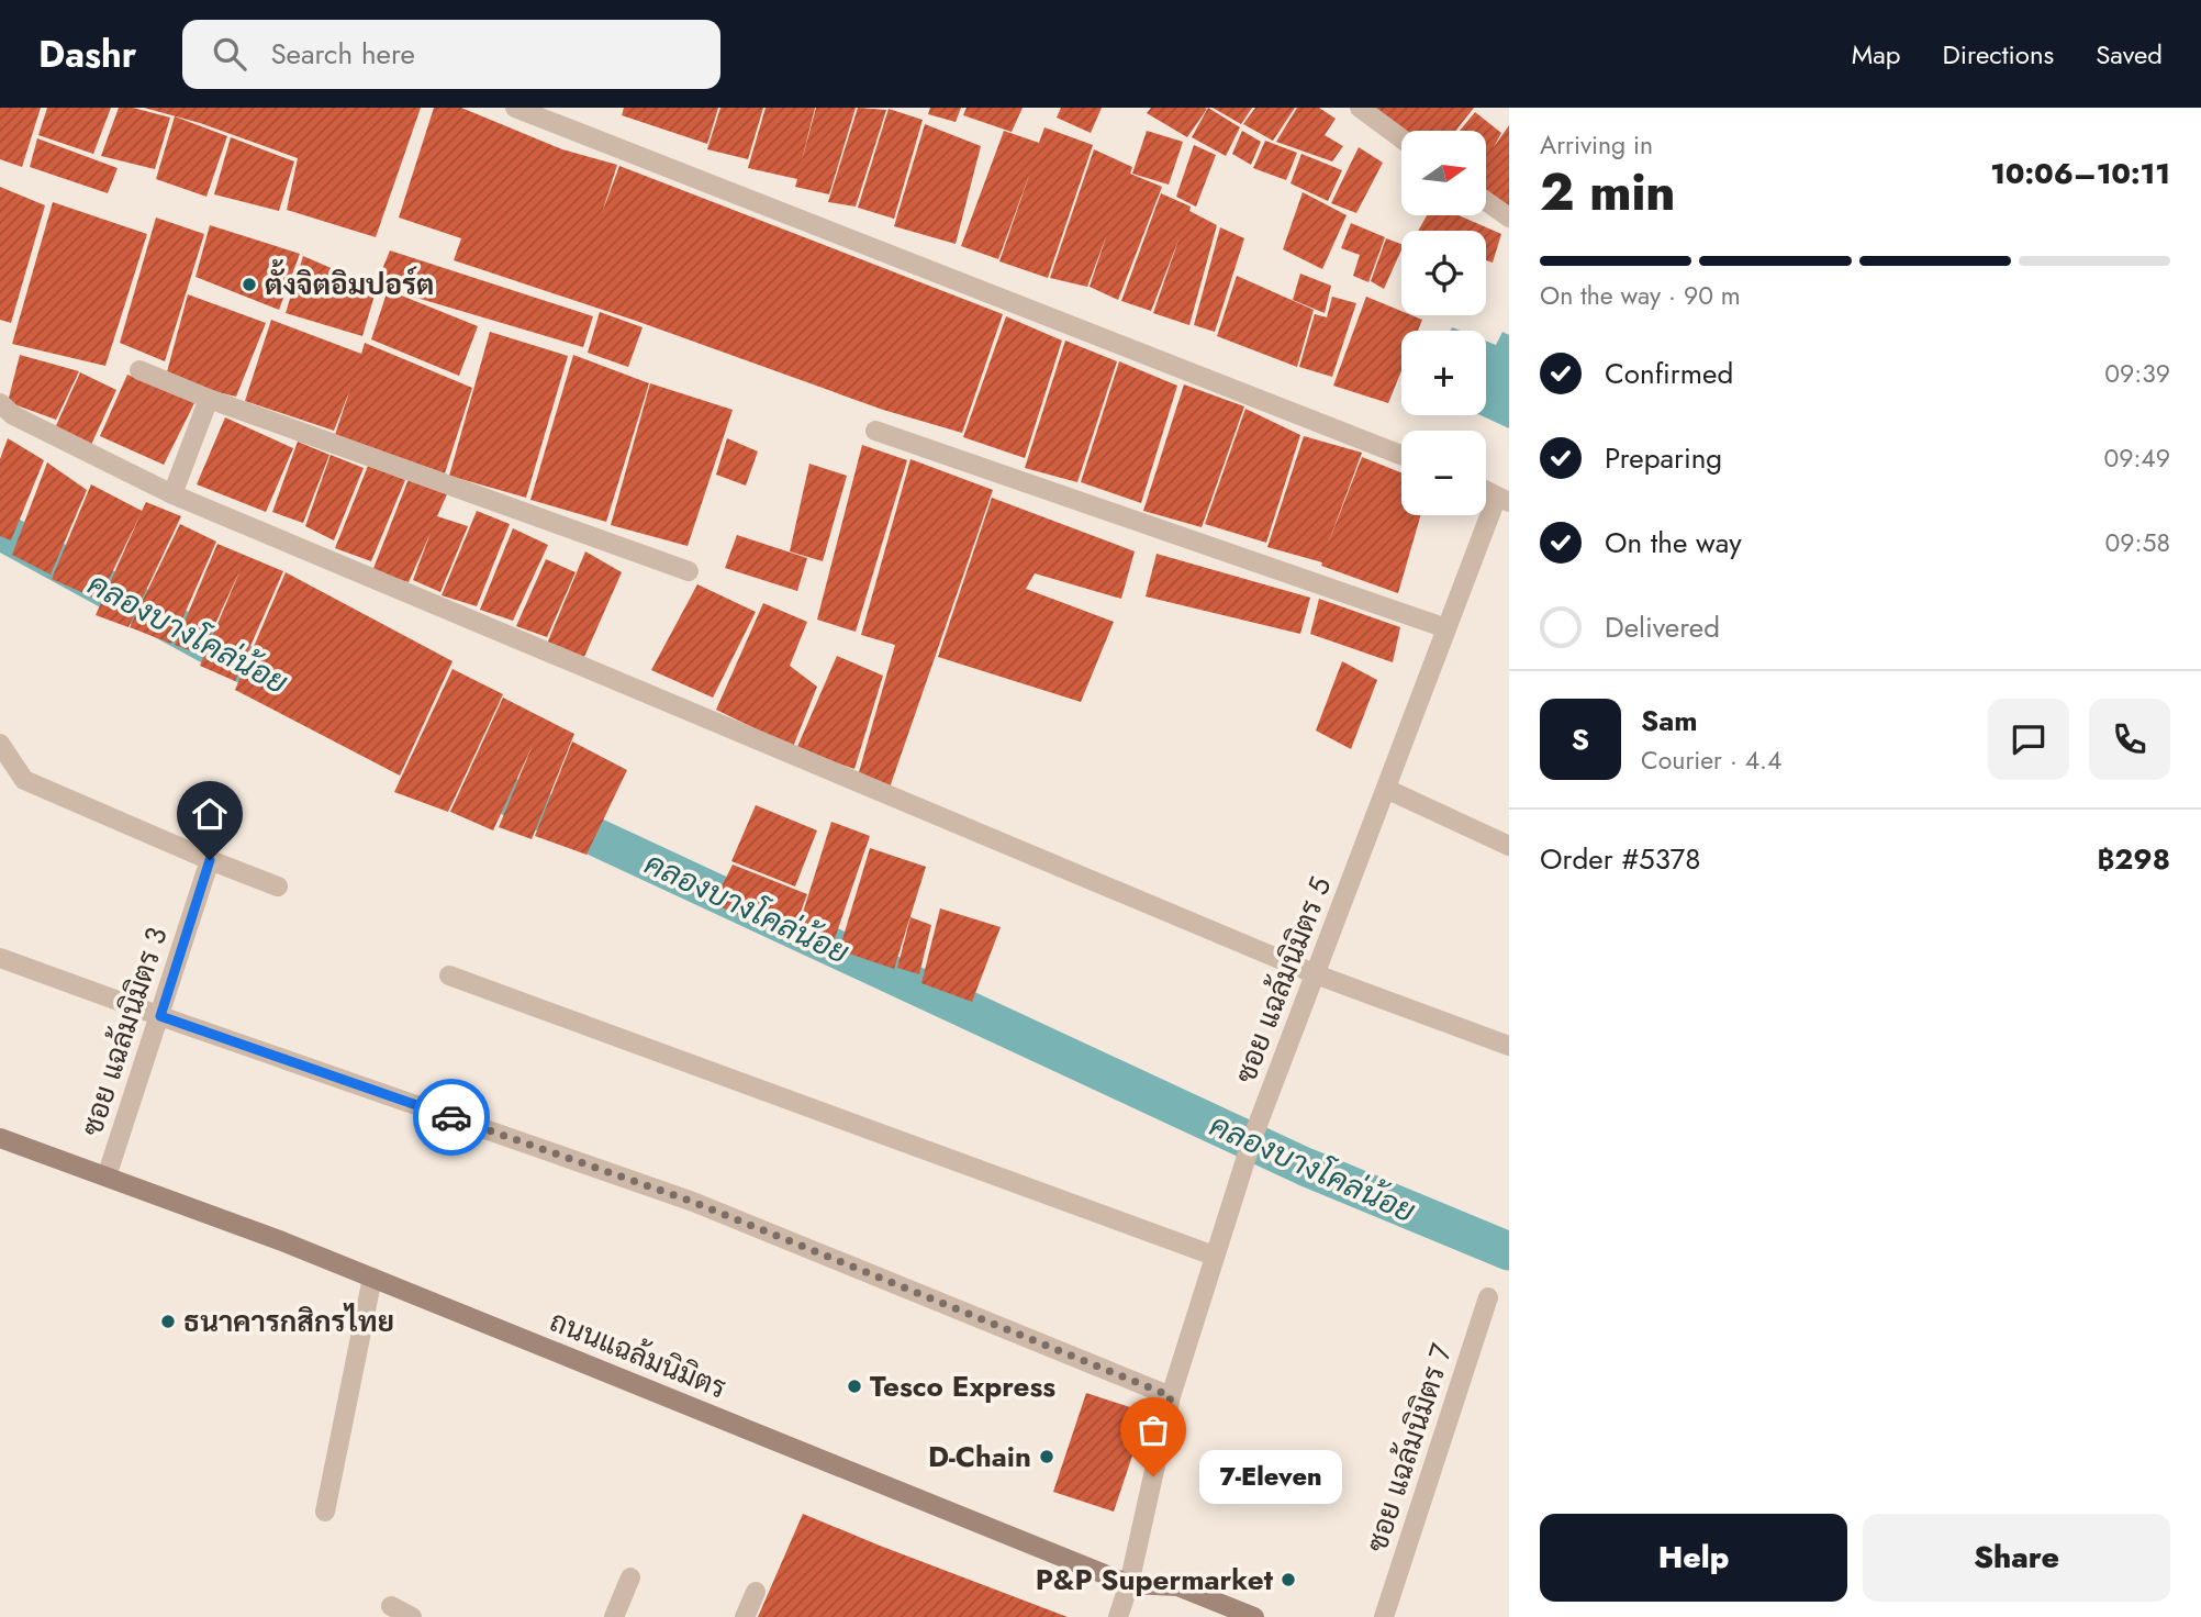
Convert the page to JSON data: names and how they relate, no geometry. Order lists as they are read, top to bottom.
{
  "streets": {
    "street": [
      "ซอย แฉล้มนิมิตร 5",
      "ซอย แฉล้มนิมิตร 3",
      "ถนนแฉล้มนิมิตร",
      "ซอย แฉล้มนิมิตร 7"
    ]
  },
  "crossings": [
    ["ซอย แฉล้มนิมิตร 5", "ถนนแฉล้มนิมิตร"],
    ["ซอย แฉล้มนิมิตร 3", "ถนนแฉล้มนิมิตร"]
  ],
  "water": ["คลองบางโคล่น้อย"],
  "places": [
    "ตั้งจิตอิมปอร์ต",
    "ธนาคารกสิกรไทย",
    "Tesco Express",
    "D-Chain",
    "7-Eleven",
    "P&P Supermarket"
  ],
  "north": "right",
  "page": {
    "header": "Dashr",
    "search": "Search here",
    "nav": ["Map", "Directions", "Saved"],
    "heading": ["2 min", "Arriving in", "10:06–10:11"],
    "panel": [
      "Sam",
      "Courier · 4.4",
      "Order #5378",
      "฿298"
    ],
    "map_buttons": ["+", "−"],
    "bar": "On the way · 90 m",
    "list": [
      ["Confirmed", "09:39"],
      ["Preparing", "09:49"],
      ["On the way", "09:58"],
      "Delivered"
    ],
    "round": "S",
    "bubble": "7-Eleven",
    "buttons": ["Help", "Share"]
  }
}
